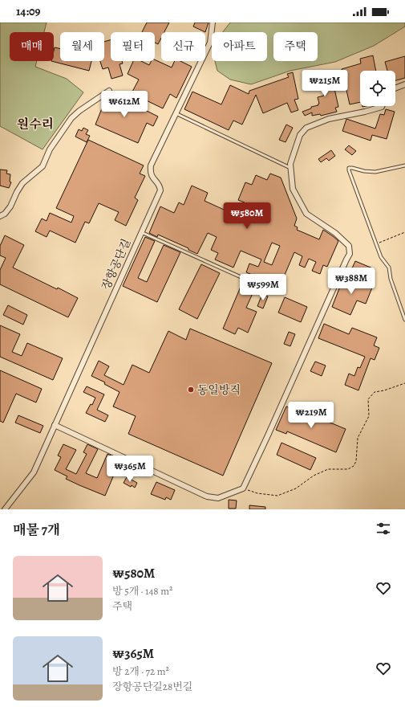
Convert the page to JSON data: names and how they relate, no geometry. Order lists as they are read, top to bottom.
{
  "streets": {
    "street": ["장항공단길"]
  },
  "districts": ["원수리"],
  "places": ["동일방직"],
  "page": {
    "status": "14:09",
    "chip": [
      "매매",
      "월세",
      "필터",
      "신규",
      "아파트",
      "주택"
    ],
    "price": [
      "₩215M",
      "₩612M",
      "₩580M",
      "₩388M",
      "₩599M",
      "₩219M",
      "₩365M"
    ],
    "heading": "매물 7개",
    "list": [
      {
        "name": "₩580M",
        "note": "방 5개 · 148 m² · 주택"
      },
      {
        "name": "₩365M",
        "note": "방 2개 · 72 m² · 장항공단길28번길"
      }
    ]
  }
}
